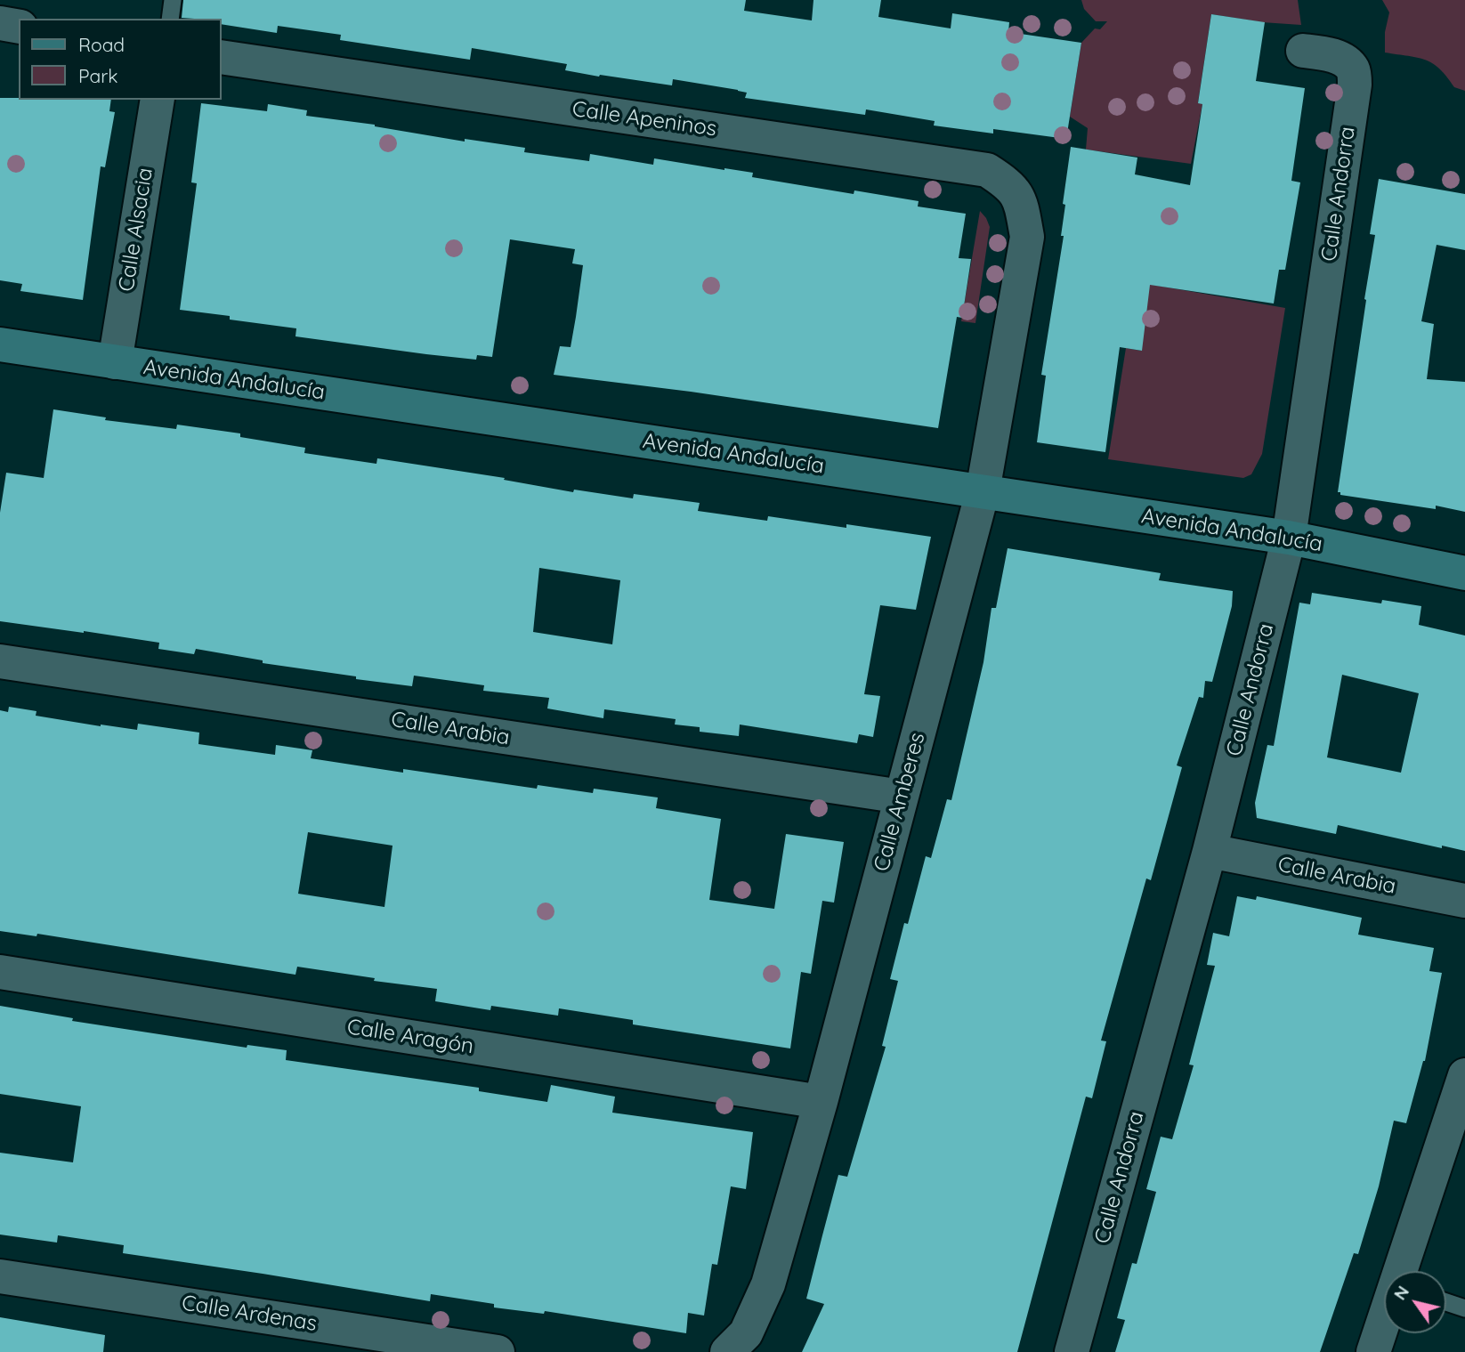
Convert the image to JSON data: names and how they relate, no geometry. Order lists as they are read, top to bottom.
{
  "streets": {
    "street": [
      "Calle Apeninos",
      "Calle Andorra",
      "Calle Alsacia",
      "Avenida Andalucía",
      "Calle Arabia",
      "Calle Amberes",
      "Calle Aragón",
      "Calle Ardenas"
    ]
  },
  "crossings": [
    ["Calle Apeninos", "Calle Amberes"],
    ["Calle Andorra", "Avenida Andalucía"],
    ["Calle Andorra", "Calle Arabia"],
    ["Calle Alsacia", "Avenida Andalucía"],
    ["Avenida Andalucía", "Calle Amberes"],
    ["Calle Arabia", "Calle Amberes"],
    ["Calle Amberes", "Calle Aragón"]
  ],
  "legend": ["Road", "Park"],
  "north": "top left"
}
